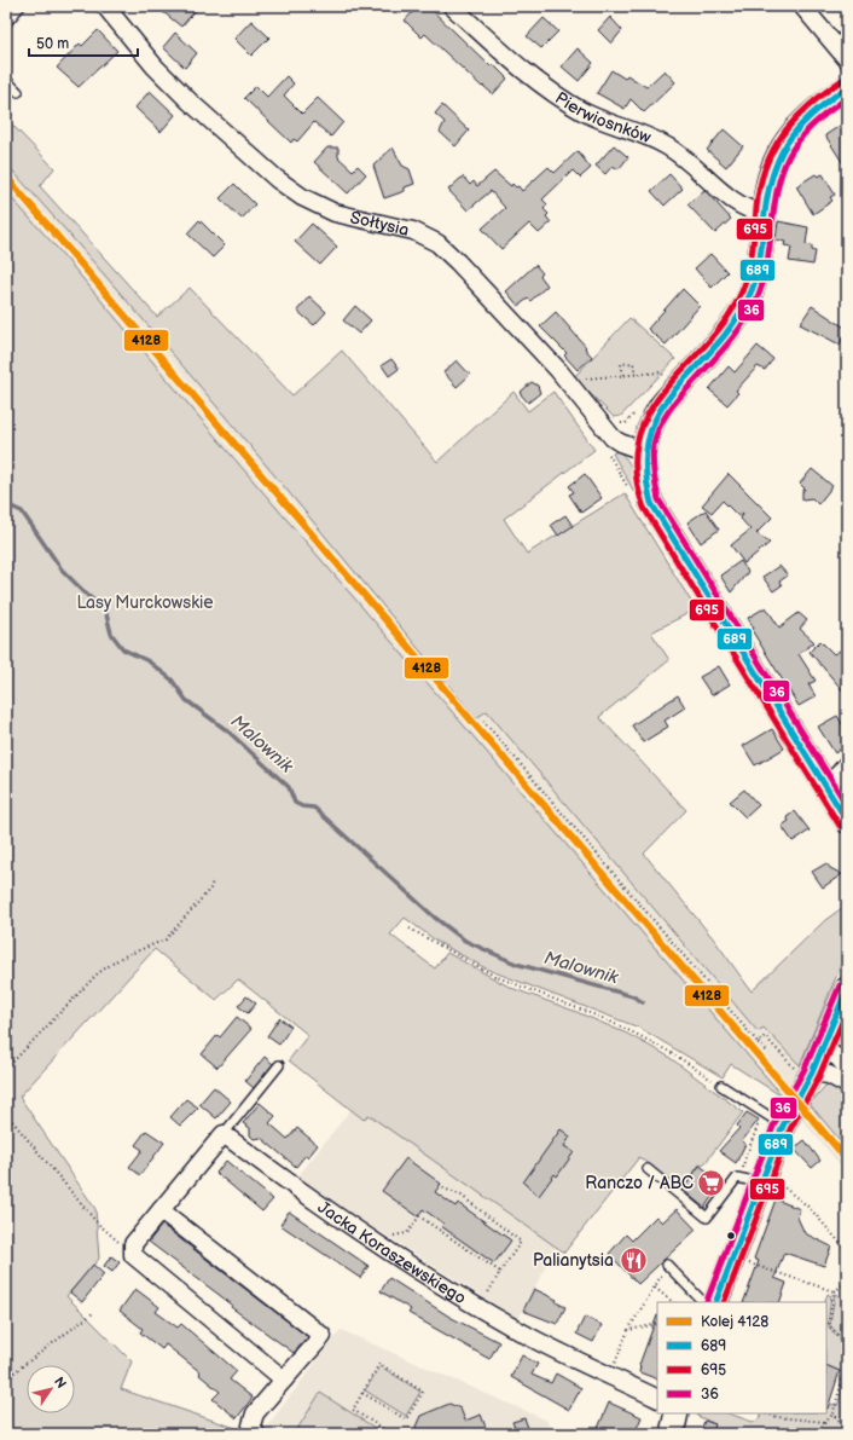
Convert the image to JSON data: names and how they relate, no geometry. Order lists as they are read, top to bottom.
{
  "streets": {
    "street": ["Pierwiosnków", "Sołtysia", "Jacka Koraszewskiego"]
  },
  "water": ["Malownik"],
  "parks": ["Lasy Murckowskie"],
  "places": {
    "supermarket": ["Ranczo / ABC"],
    "restaurant": ["Palianytsia"]
  },
  "lines": [
    "transit line 695",
    "transit line 689",
    "transit line 36",
    "rail line 4128"
  ],
  "legend": [
    "Kolej 4128",
    "689",
    "695",
    "36"
  ],
  "scale_bar": "50 m",
  "north": "top right"
}
